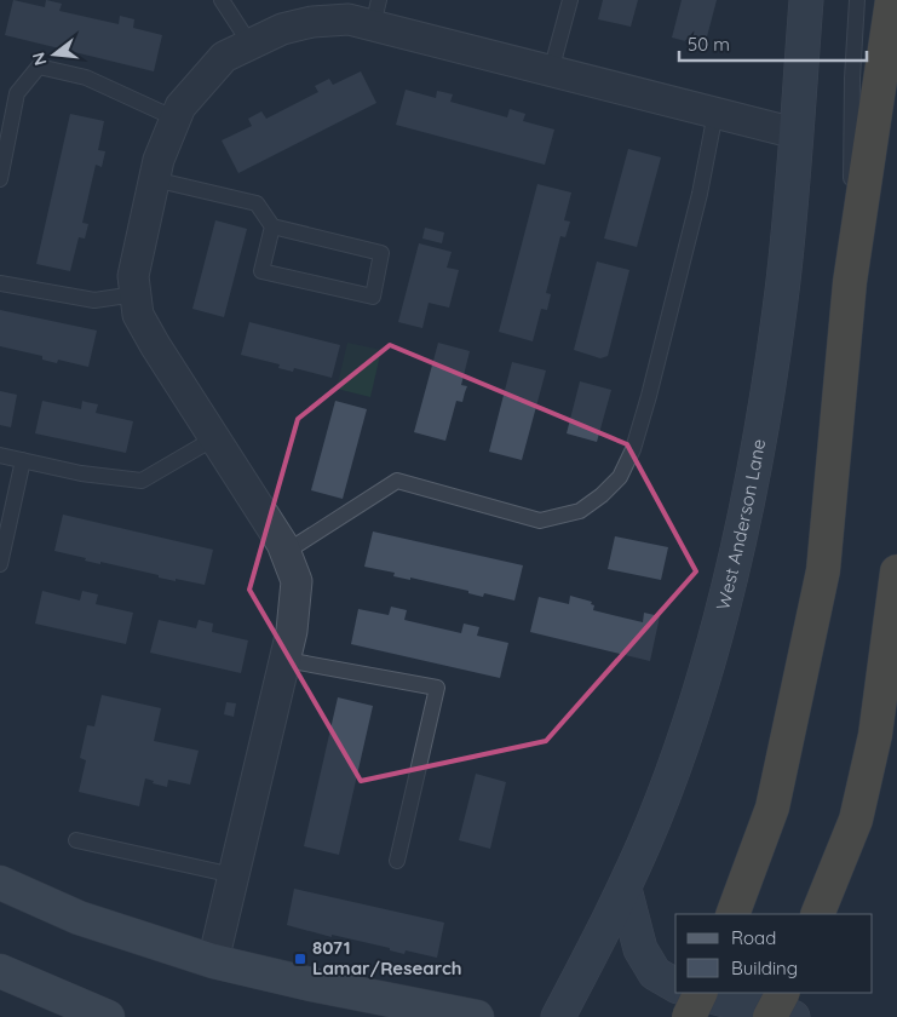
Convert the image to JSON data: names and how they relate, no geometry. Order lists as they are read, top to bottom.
{
  "streets": {
    "main road": ["West Anderson Lane"]
  },
  "places": {
    "transit": ["8071 Lamar/Research"]
  },
  "legend": ["Road", "Building"],
  "scale_bar": "50 m",
  "north": "left"
}
